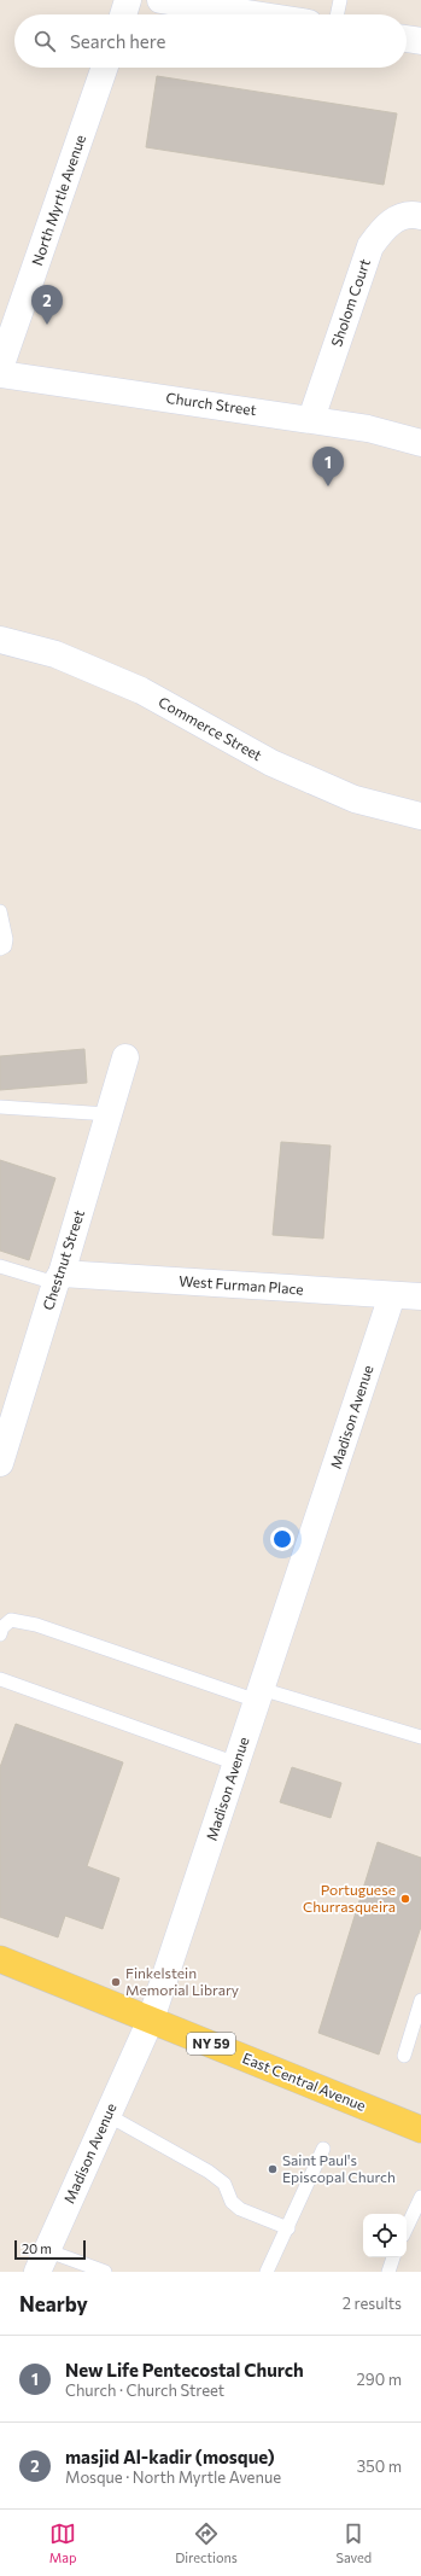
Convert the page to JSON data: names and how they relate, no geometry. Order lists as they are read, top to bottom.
{
  "streets": {
    "main road": ["NY 59", "East Central Avenue"],
    "street": [
      "North Myrtle Avenue",
      "Sholom Court",
      "Church Street",
      "Commerce Street",
      "Chestnut Street",
      "West Furman Place",
      "Madison Avenue"
    ]
  },
  "crossings": [
    ["Sholom Court", "Church Street"],
    ["Chestnut Street", "West Furman Place"],
    ["West Furman Place", "Madison Avenue"],
    ["Madison Avenue", "East Central Avenue"]
  ],
  "places": ["Portuguese Churrasqueira", "Finkelstein Memorial Library", "Saint Paul's Episcopal Church"],
  "scale_bar": "20 m",
  "page": {
    "search": "Search here",
    "pins": ["2", "1"],
    "scale": "20 m",
    "heading": ["Nearby", "2 results"],
    "list": [
      {
        "mark": "1",
        "name": "New Life Pentecostal Church",
        "note": "Church · Church Street",
        "value": "290 m"
      },
      {
        "mark": "2",
        "name": "masjid Al-kadir (mosque)",
        "note": "Mosque · North Myrtle Avenue",
        "value": "350 m"
      }
    ],
    "nav": ["Map", "Directions", "Saved"]
  }
}
